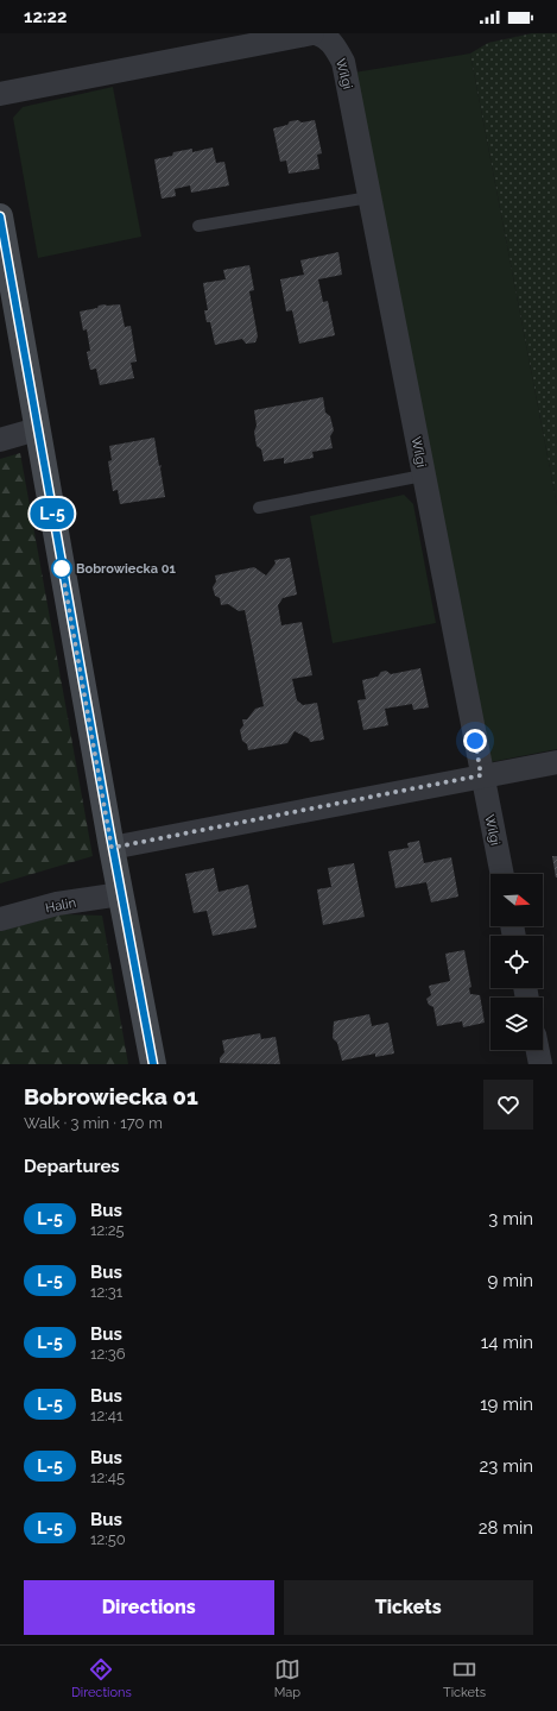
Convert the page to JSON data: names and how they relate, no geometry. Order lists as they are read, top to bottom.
{
  "streets": {
    "street": ["Wilgi", "Halin"]
  },
  "places": ["Bobrowiecka 01"],
  "lines": ["bus line L-5"],
  "north": "right",
  "page": {
    "status": "12:22",
    "on_map": "L-5",
    "heading": [
      ["Bobrowiecka 01", "Walk · 3 min · 170 m"],
      "Departures"
    ],
    "list": [
      {
        "mark": "L-5",
        "name": "Bus",
        "note": "12:25",
        "value": "3 min"
      },
      {
        "mark": "L-5",
        "name": "Bus",
        "note": "12:31",
        "value": "9 min"
      },
      {
        "mark": "L-5",
        "name": "Bus",
        "note": "12:36",
        "value": "14 min"
      },
      {
        "mark": "L-5",
        "name": "Bus",
        "note": "12:41",
        "value": "19 min"
      },
      {
        "mark": "L-5",
        "name": "Bus",
        "note": "12:45",
        "value": "23 min"
      },
      {
        "mark": "L-5",
        "name": "Bus",
        "note": "12:50",
        "value": "28 min"
      }
    ],
    "buttons": ["Directions", "Tickets"],
    "tabs": ["Directions", "Map", "Tickets"]
  }
}
